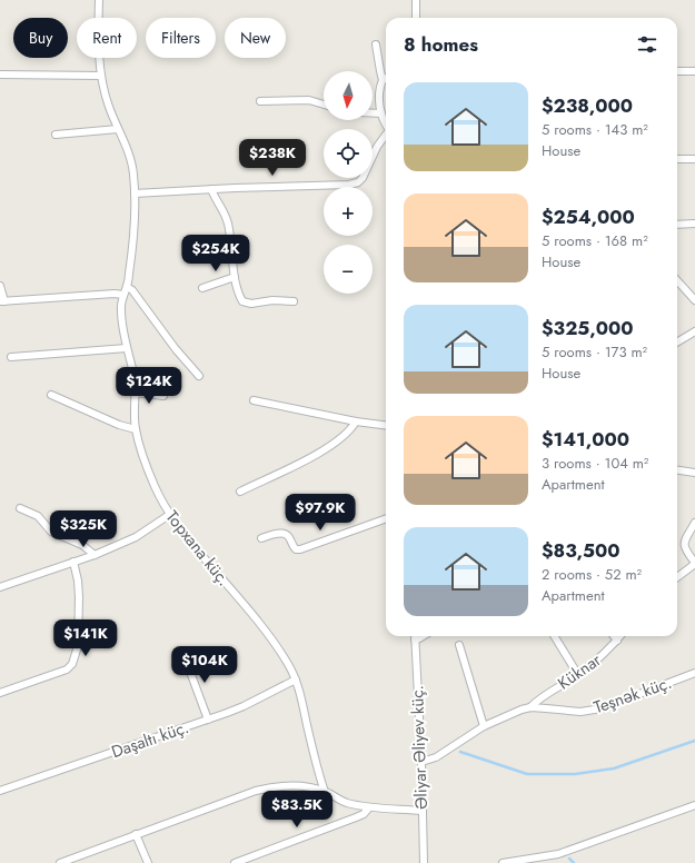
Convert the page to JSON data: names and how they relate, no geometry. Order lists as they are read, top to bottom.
{
  "streets": {
    "street": [
      "Topxana küç.",
      "Küknar",
      "Teşnək küç.",
      "Daşaltı küç.",
      "Əliyar Əliyev küç."
    ]
  },
  "crossings": [
    ["Topxana küç.", "Daşaltı küç."],
    ["Küknar", "Teşnək küç."],
    ["Teşnək küç.", "Əliyar Əliyev küç."]
  ],
  "north": "bottom",
  "page": {
    "chip": [
      "Buy",
      "Rent",
      "Filters",
      "New"
    ],
    "heading": "8 homes",
    "map_buttons": ["+", "−"],
    "list": [
      {
        "name": "$238,000",
        "note": "5 rooms · 143 m² · House"
      },
      {
        "name": "$254,000",
        "note": "5 rooms · 168 m² · House"
      },
      {
        "name": "$325,000",
        "note": "5 rooms · 173 m² · House"
      },
      {
        "name": "$141,000",
        "note": "3 rooms · 104 m² · Apartment"
      },
      {
        "name": "$83,500",
        "note": "2 rooms · 52 m² · Apartment"
      }
    ],
    "price": [
      "$238K",
      "$254K",
      "$124K",
      "$97.9K",
      "$325K",
      "$141K",
      "$104K",
      "$83.5K"
    ]
  }
}
